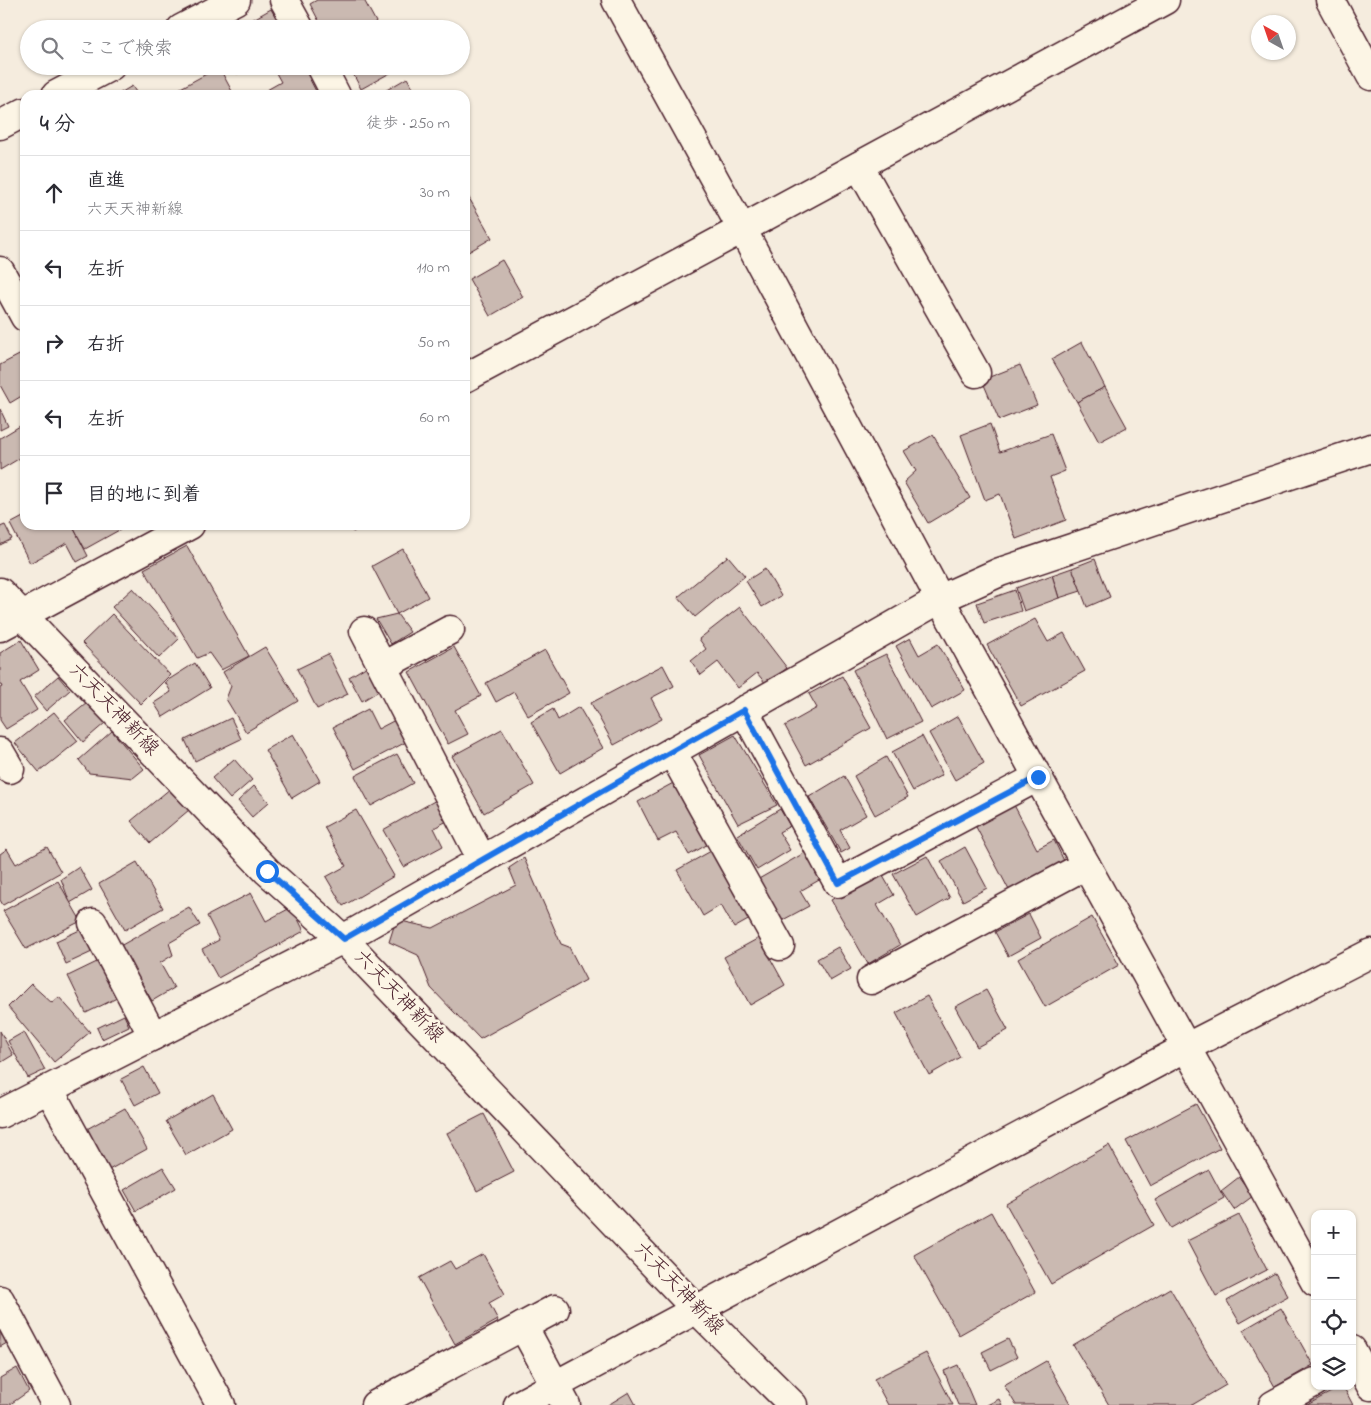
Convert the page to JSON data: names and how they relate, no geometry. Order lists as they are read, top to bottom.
{
  "streets": {
    "street": ["六天天神新線"]
  },
  "north": "top left",
  "page": {
    "search": "ここで検索",
    "heading": ["4 分", "徒歩 · 250 m"],
    "list": [
      ["直進", "六天天神新線", "30 m"],
      ["左折", "110 m"],
      ["右折", "50 m"],
      ["左折", "60 m"],
      "目的地に到着"
    ],
    "map_buttons": ["+", "−"]
  }
}
